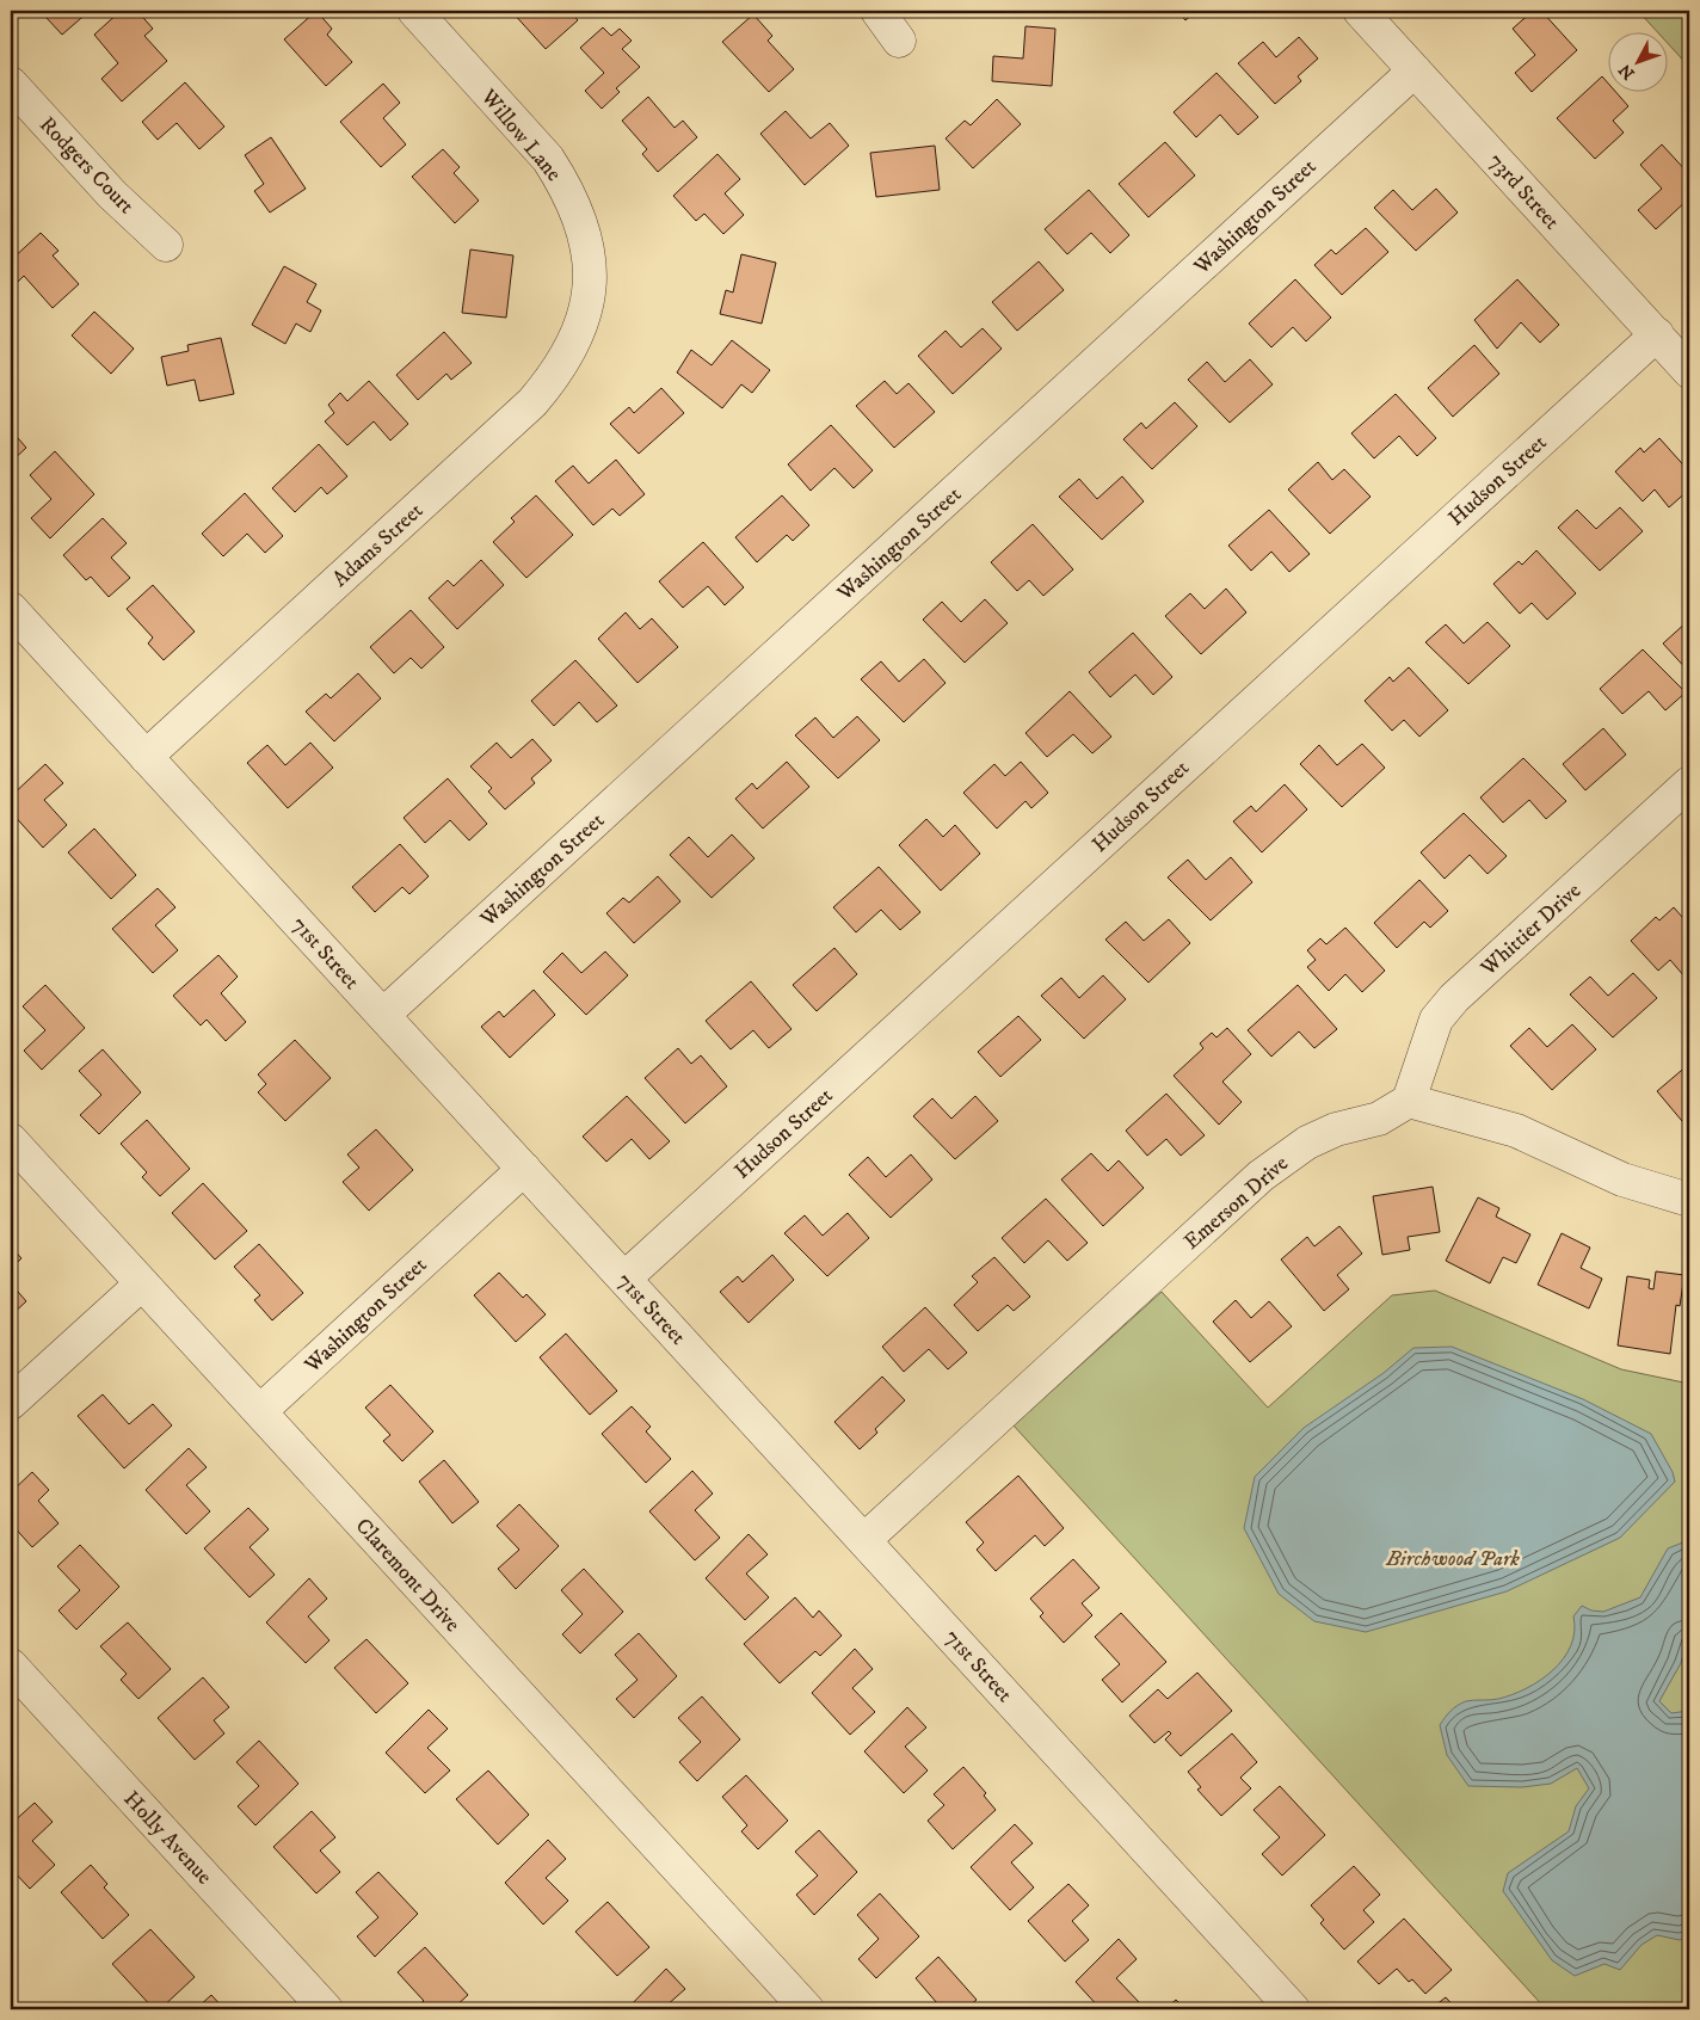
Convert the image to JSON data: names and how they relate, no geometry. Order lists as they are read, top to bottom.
{
  "streets": {
    "street": [
      "Willow Lane",
      "Rodgers Court",
      "73rd Street",
      "Washington Street",
      "Hudson Street",
      "Adams Street",
      "Whittier Drive",
      "71st Street",
      "Emerson Drive",
      "Claremont Drive",
      "Holly Avenue"
    ]
  },
  "crossings": [
    ["Willow Lane", "Adams Street"],
    ["73rd Street", "Washington Street"],
    ["73rd Street", "Hudson Street"],
    ["Washington Street", "71st Street"],
    ["Washington Street", "Claremont Drive"],
    ["Hudson Street", "71st Street"],
    ["Adams Street", "71st Street"],
    ["Whittier Drive", "Emerson Drive"],
    ["71st Street", "Emerson Drive"]
  ],
  "parks": ["Birchwood Park"],
  "north": "bottom left"
}
